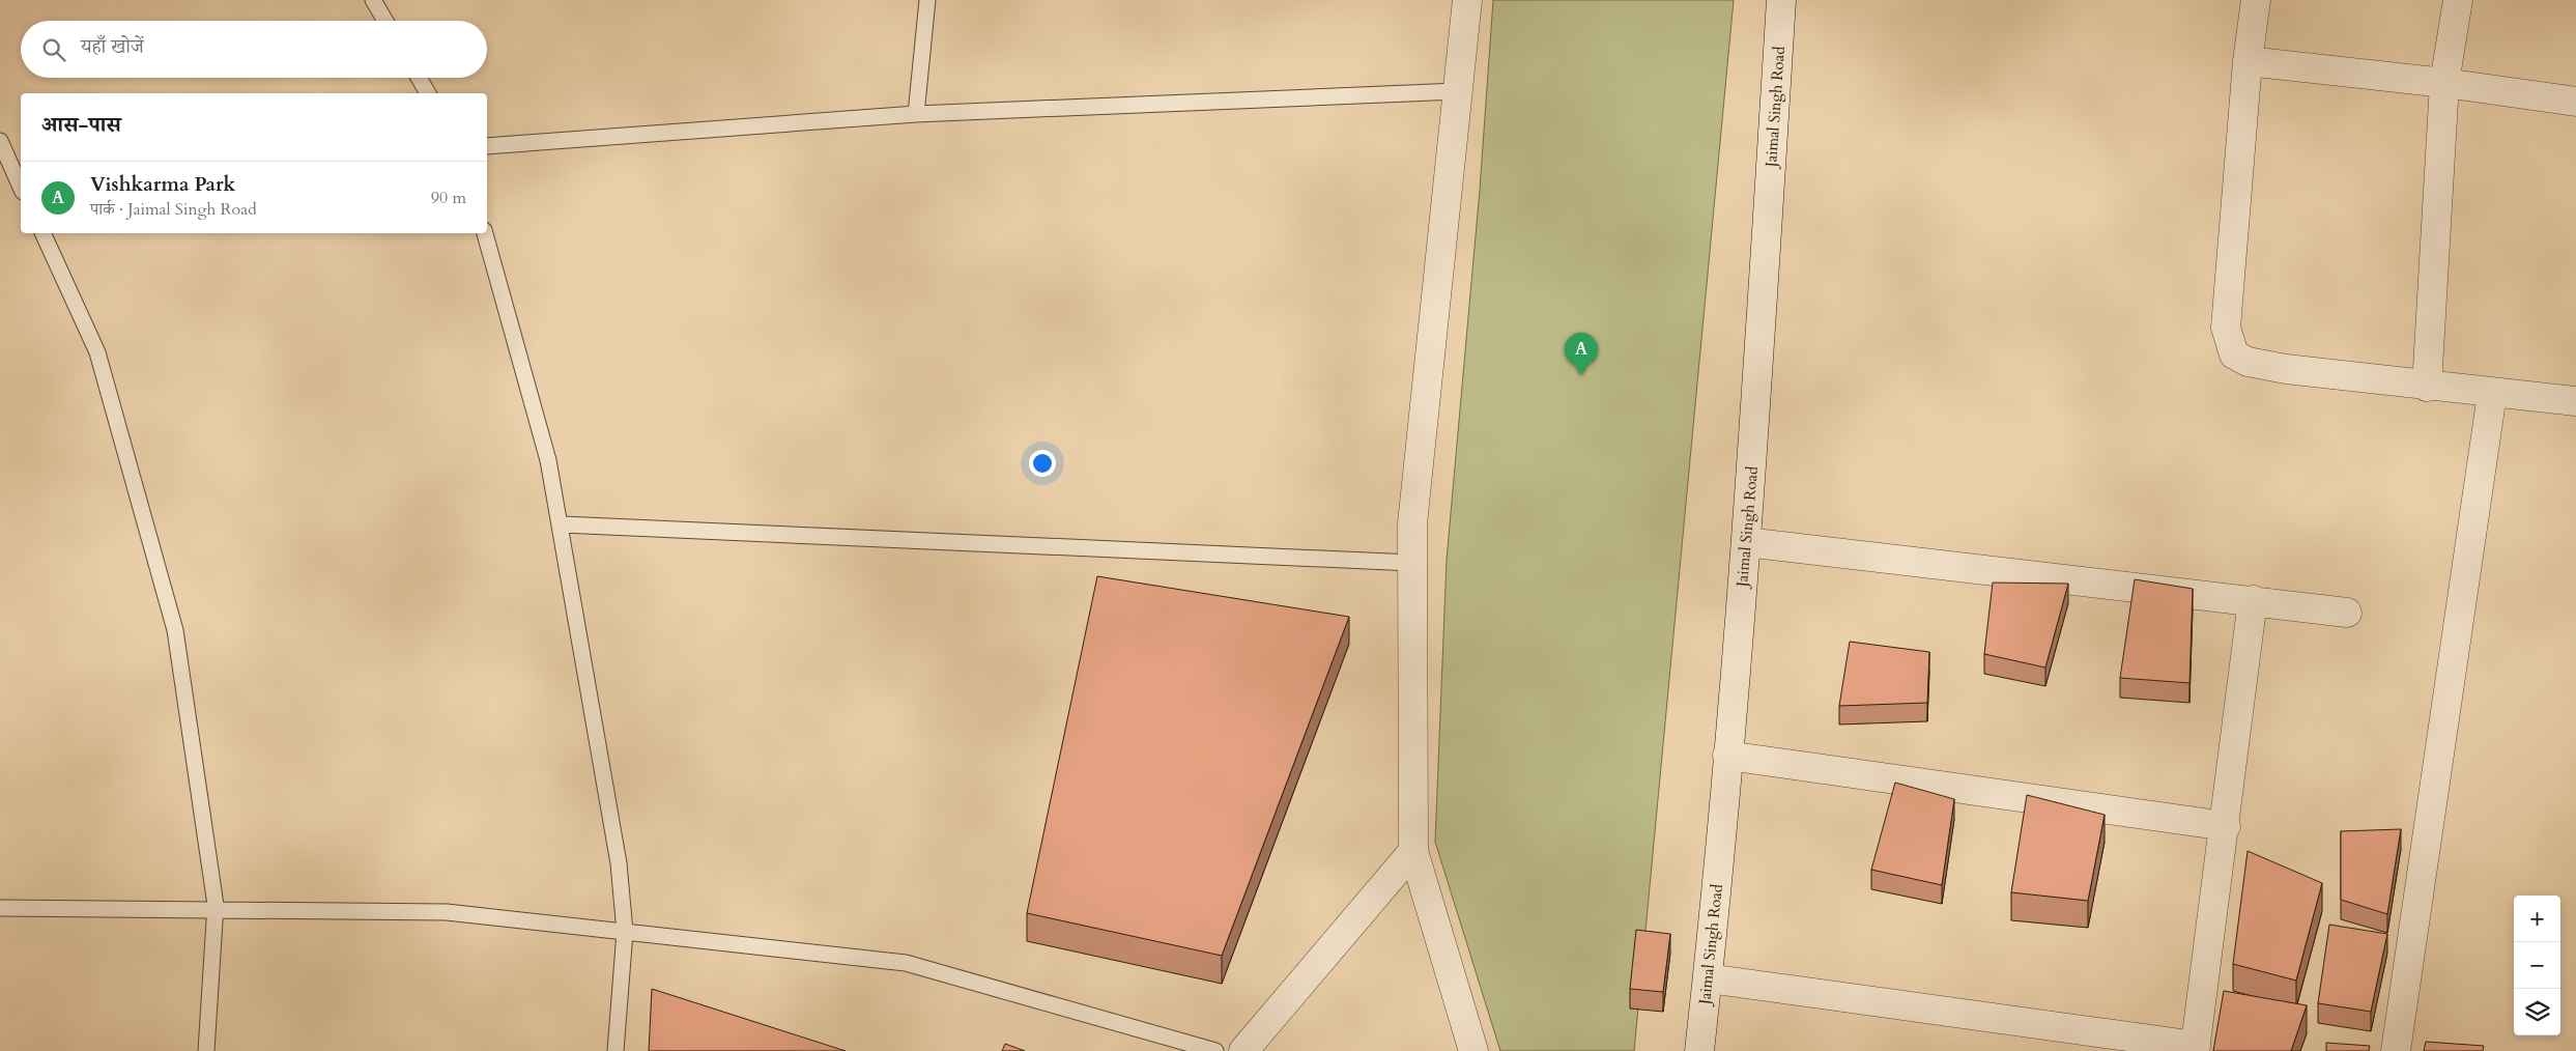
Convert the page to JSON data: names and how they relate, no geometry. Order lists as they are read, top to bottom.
{
  "streets": {
    "street": ["Jaimal Singh Road"]
  },
  "page": {
    "search": "यहाँ खोजें",
    "heading": "आस-पास",
    "list": [
      {
        "mark": "A",
        "name": "Vishkarma Park",
        "note": "पार्क · Jaimal Singh Road",
        "value": "90 m"
      }
    ],
    "pins": "A",
    "map_buttons": ["+", "−"]
  }
}
